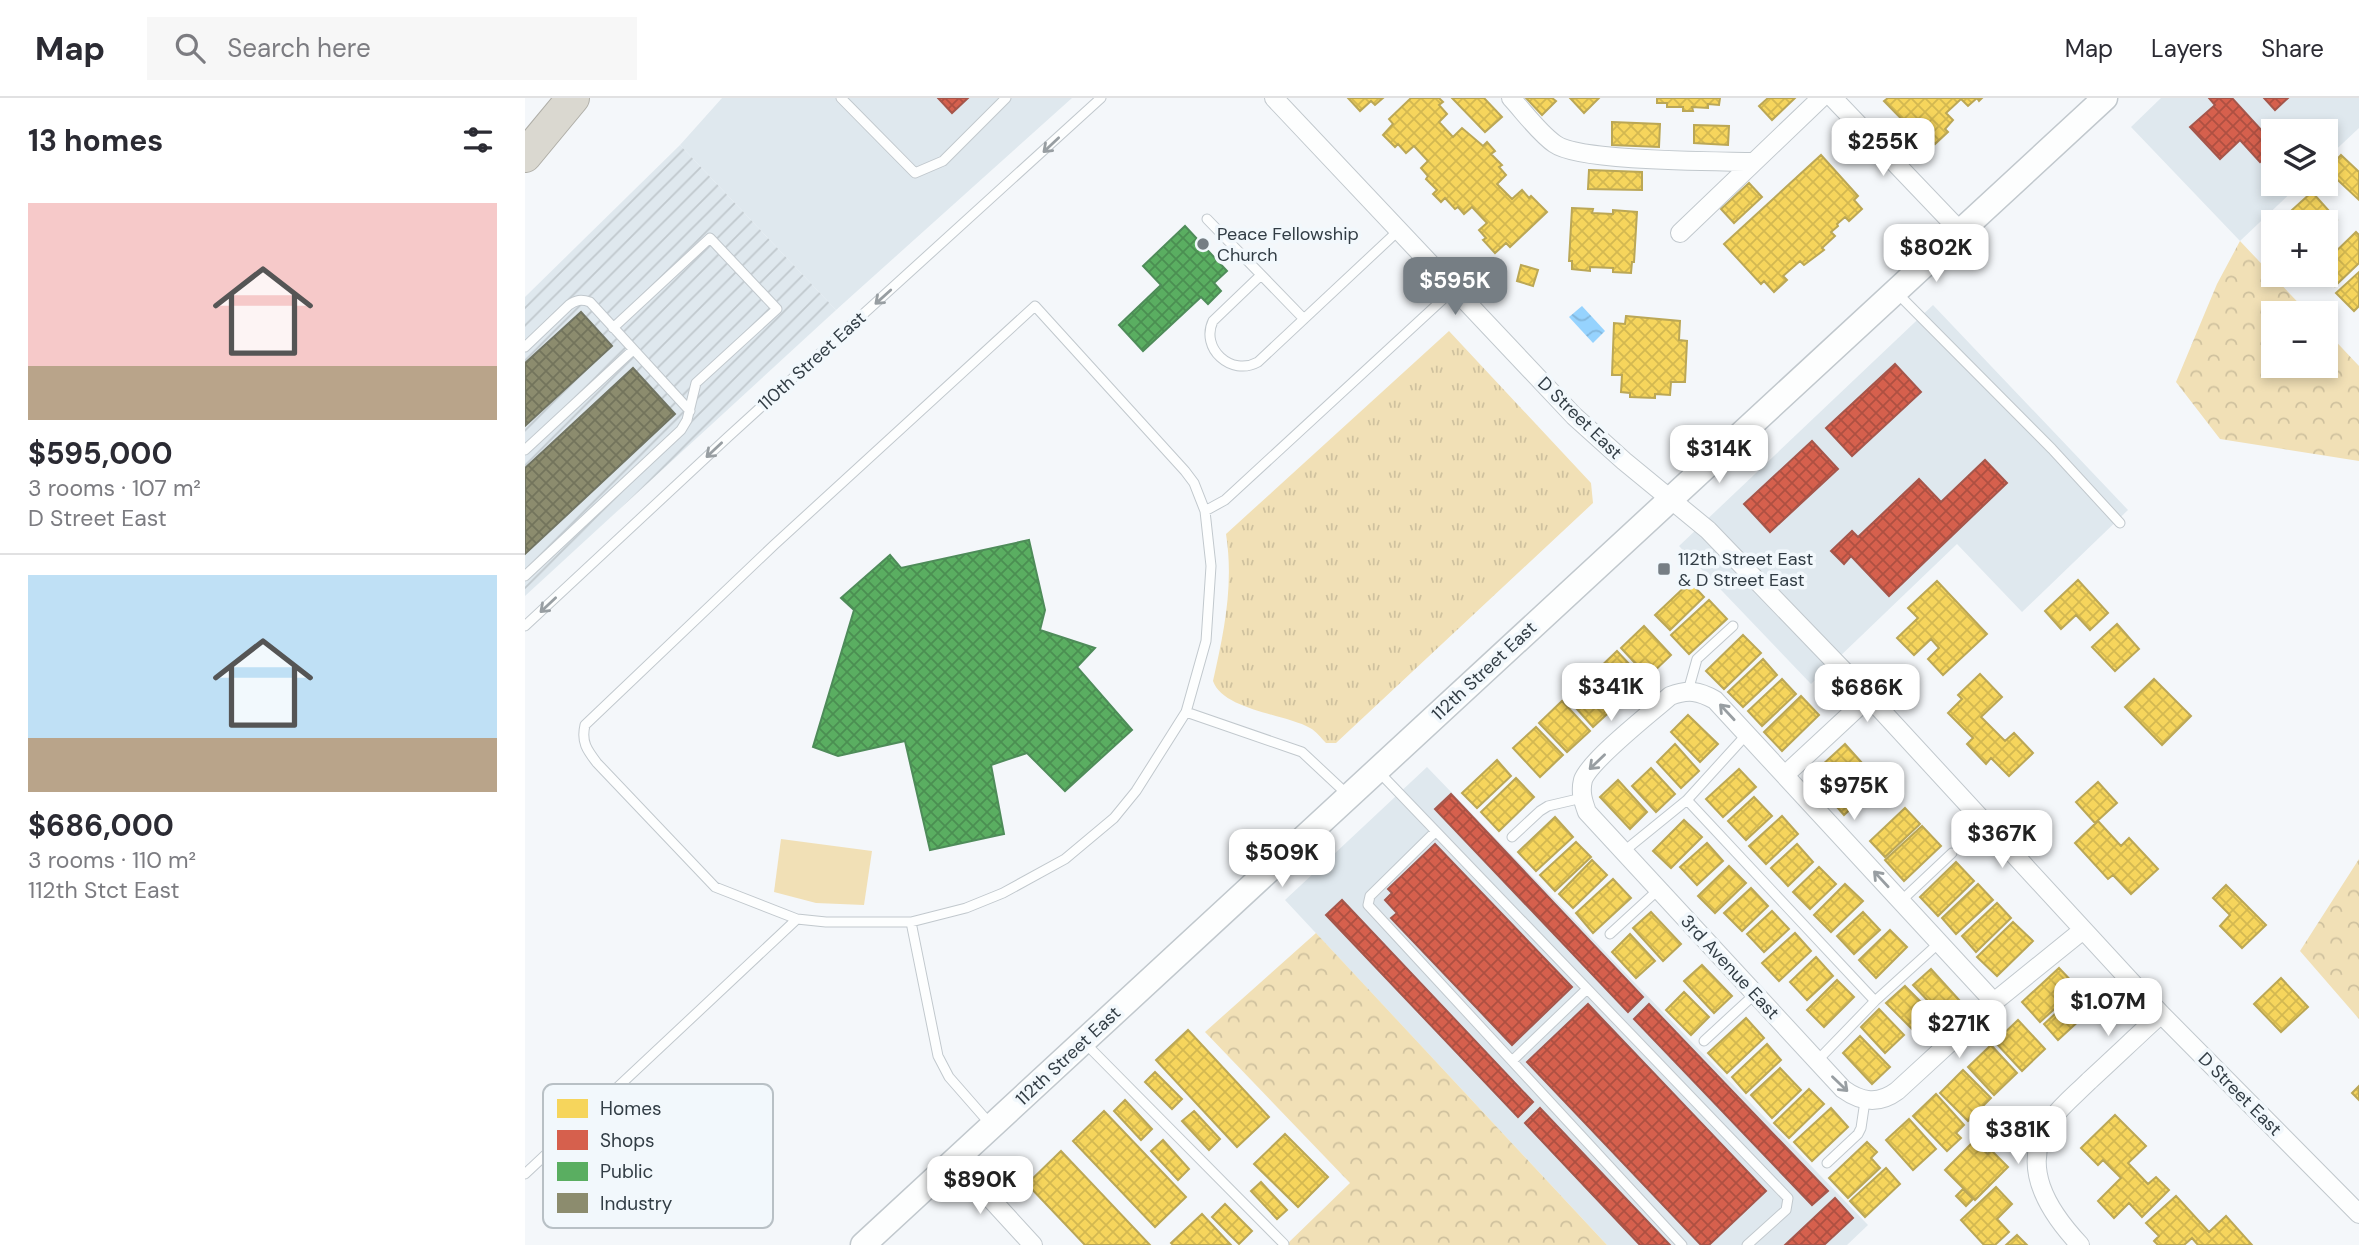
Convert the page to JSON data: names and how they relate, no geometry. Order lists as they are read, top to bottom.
{
  "streets": {
    "main road": ["112th Street East"],
    "street": ["D Street East", "3rd Avenue East"],
    "lane": ["110th Street East"]
  },
  "crossings": [
    ["D Street East", "112th Street East"]
  ],
  "places": {
    "other": ["Peace Fellowship Church"],
    "transit": ["112th Street East & D Street East"]
  },
  "legend": [
    "Homes",
    "Shops",
    "Public",
    "Industry"
  ],
  "page": {
    "header": "Map",
    "search": "Search here",
    "nav": ["Map", "Layers", "Share"],
    "heading": "13 homes",
    "price": [
      "$255K",
      "$802K",
      "$595K",
      "$314K",
      "$341K",
      "$686K",
      "$975K",
      "$367K",
      "$509K",
      "$1.07M",
      "$271K",
      "$381K",
      "$890K"
    ],
    "map_buttons": ["+", "−"],
    "list": [
      {
        "name": "$595,000",
        "note": "3 rooms · 107 m² · D Street East"
      },
      {
        "name": "$686,000",
        "note": "3 rooms · 110 m² · 112th Stct East"
      }
    ]
  }
}
